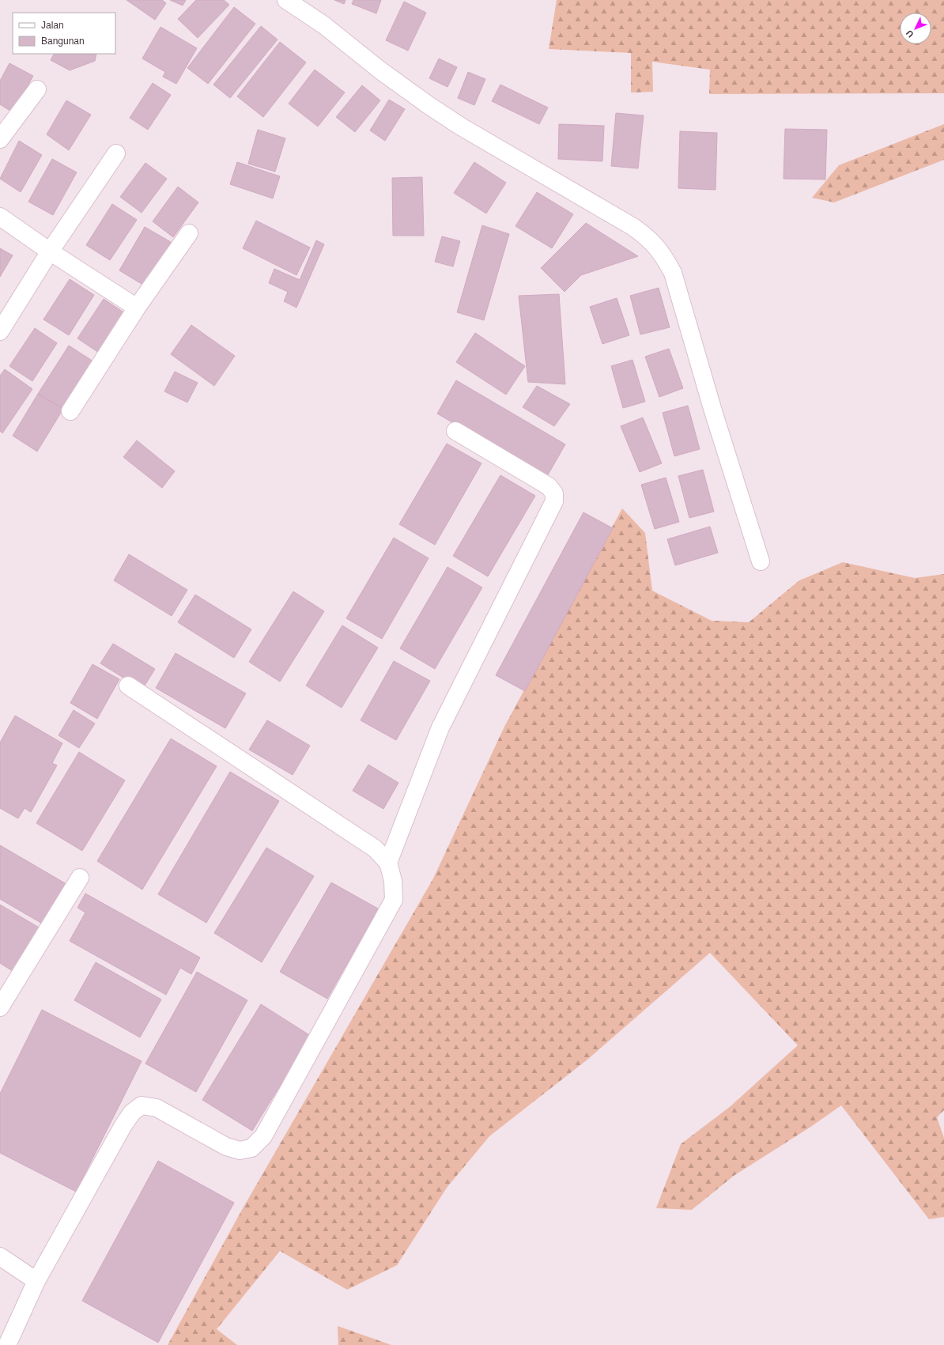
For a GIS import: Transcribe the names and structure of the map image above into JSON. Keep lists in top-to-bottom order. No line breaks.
{"legend":["Jalan","Bangunan"],"north":"bottom left"}
